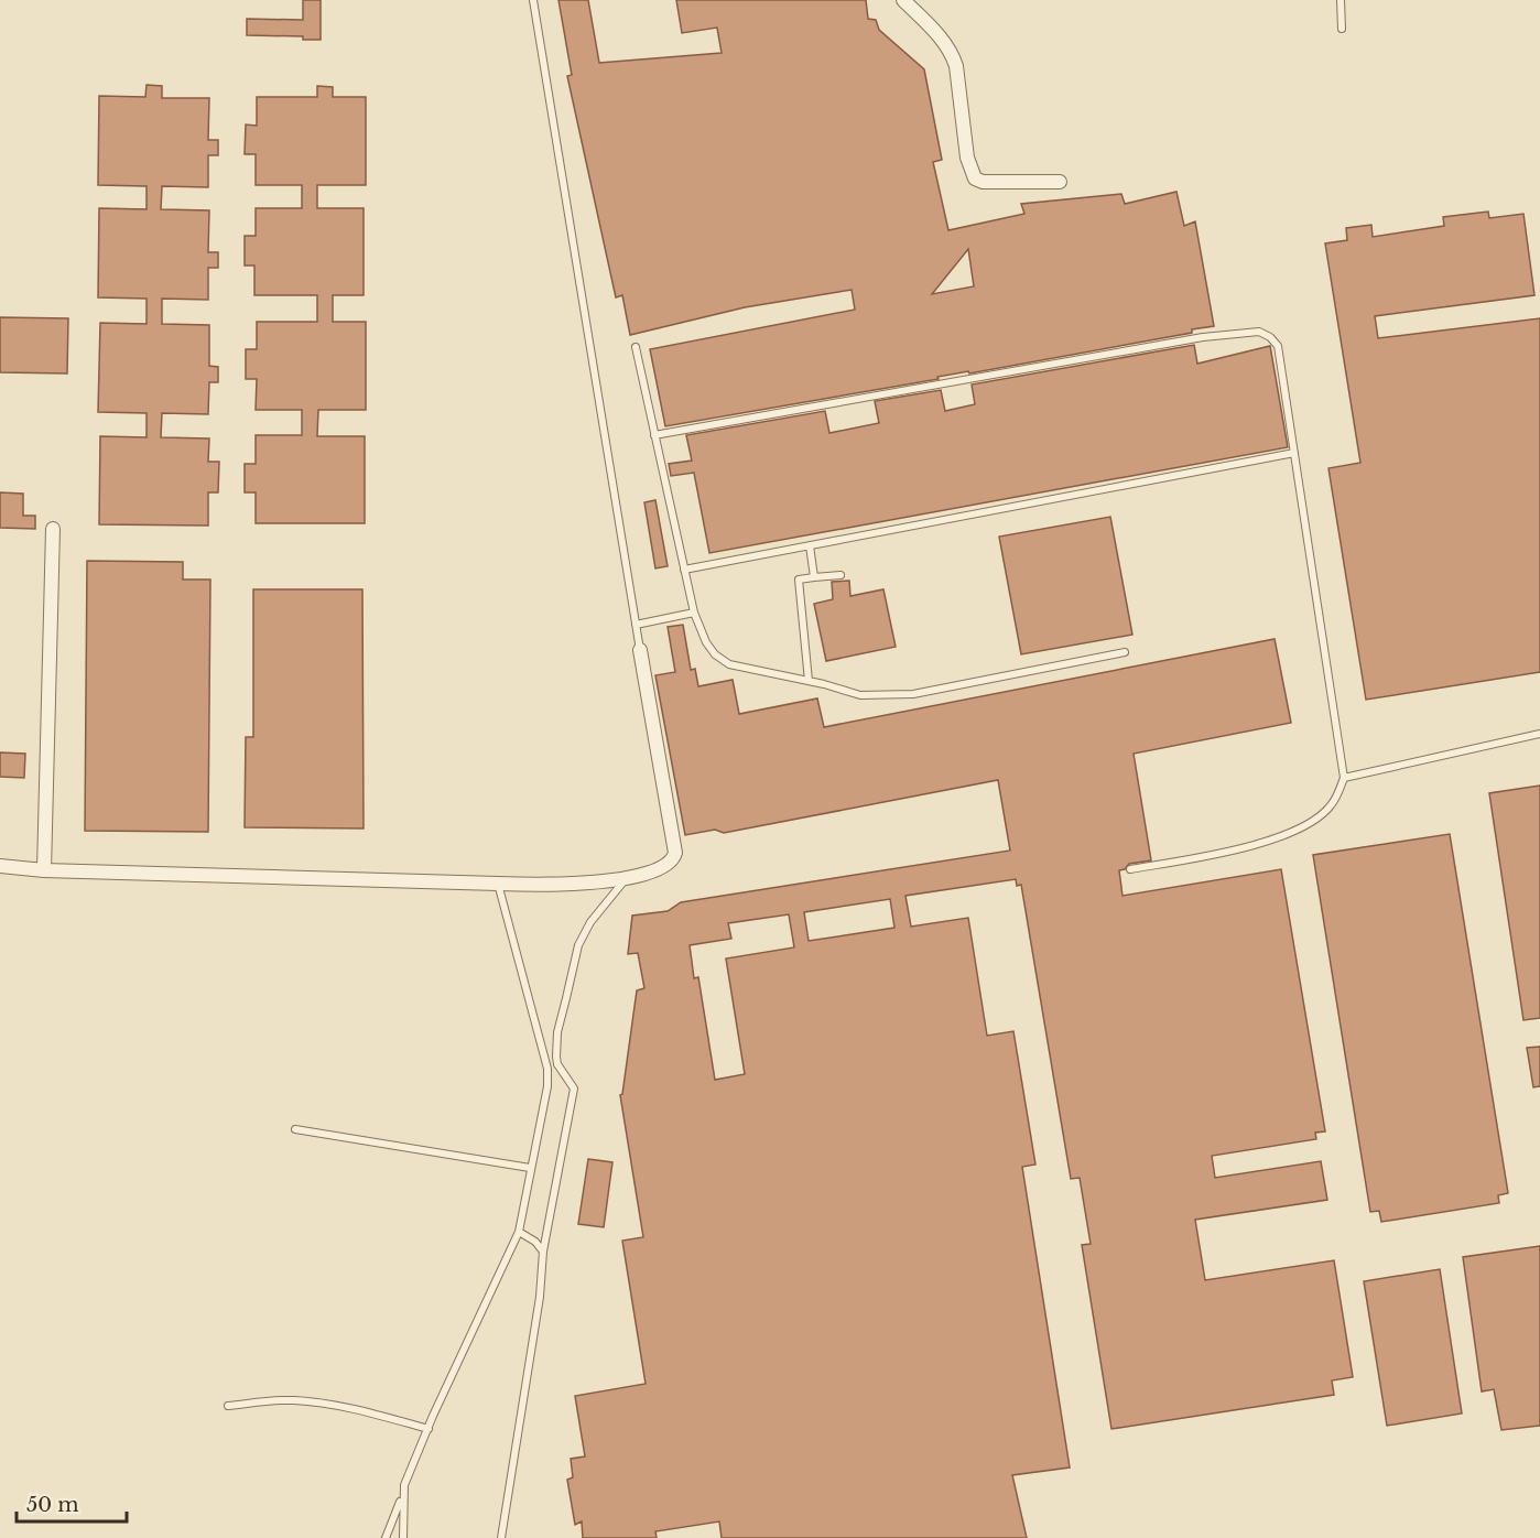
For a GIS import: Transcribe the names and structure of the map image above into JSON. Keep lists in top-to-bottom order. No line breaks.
{"scale_bar":"50 m"}
